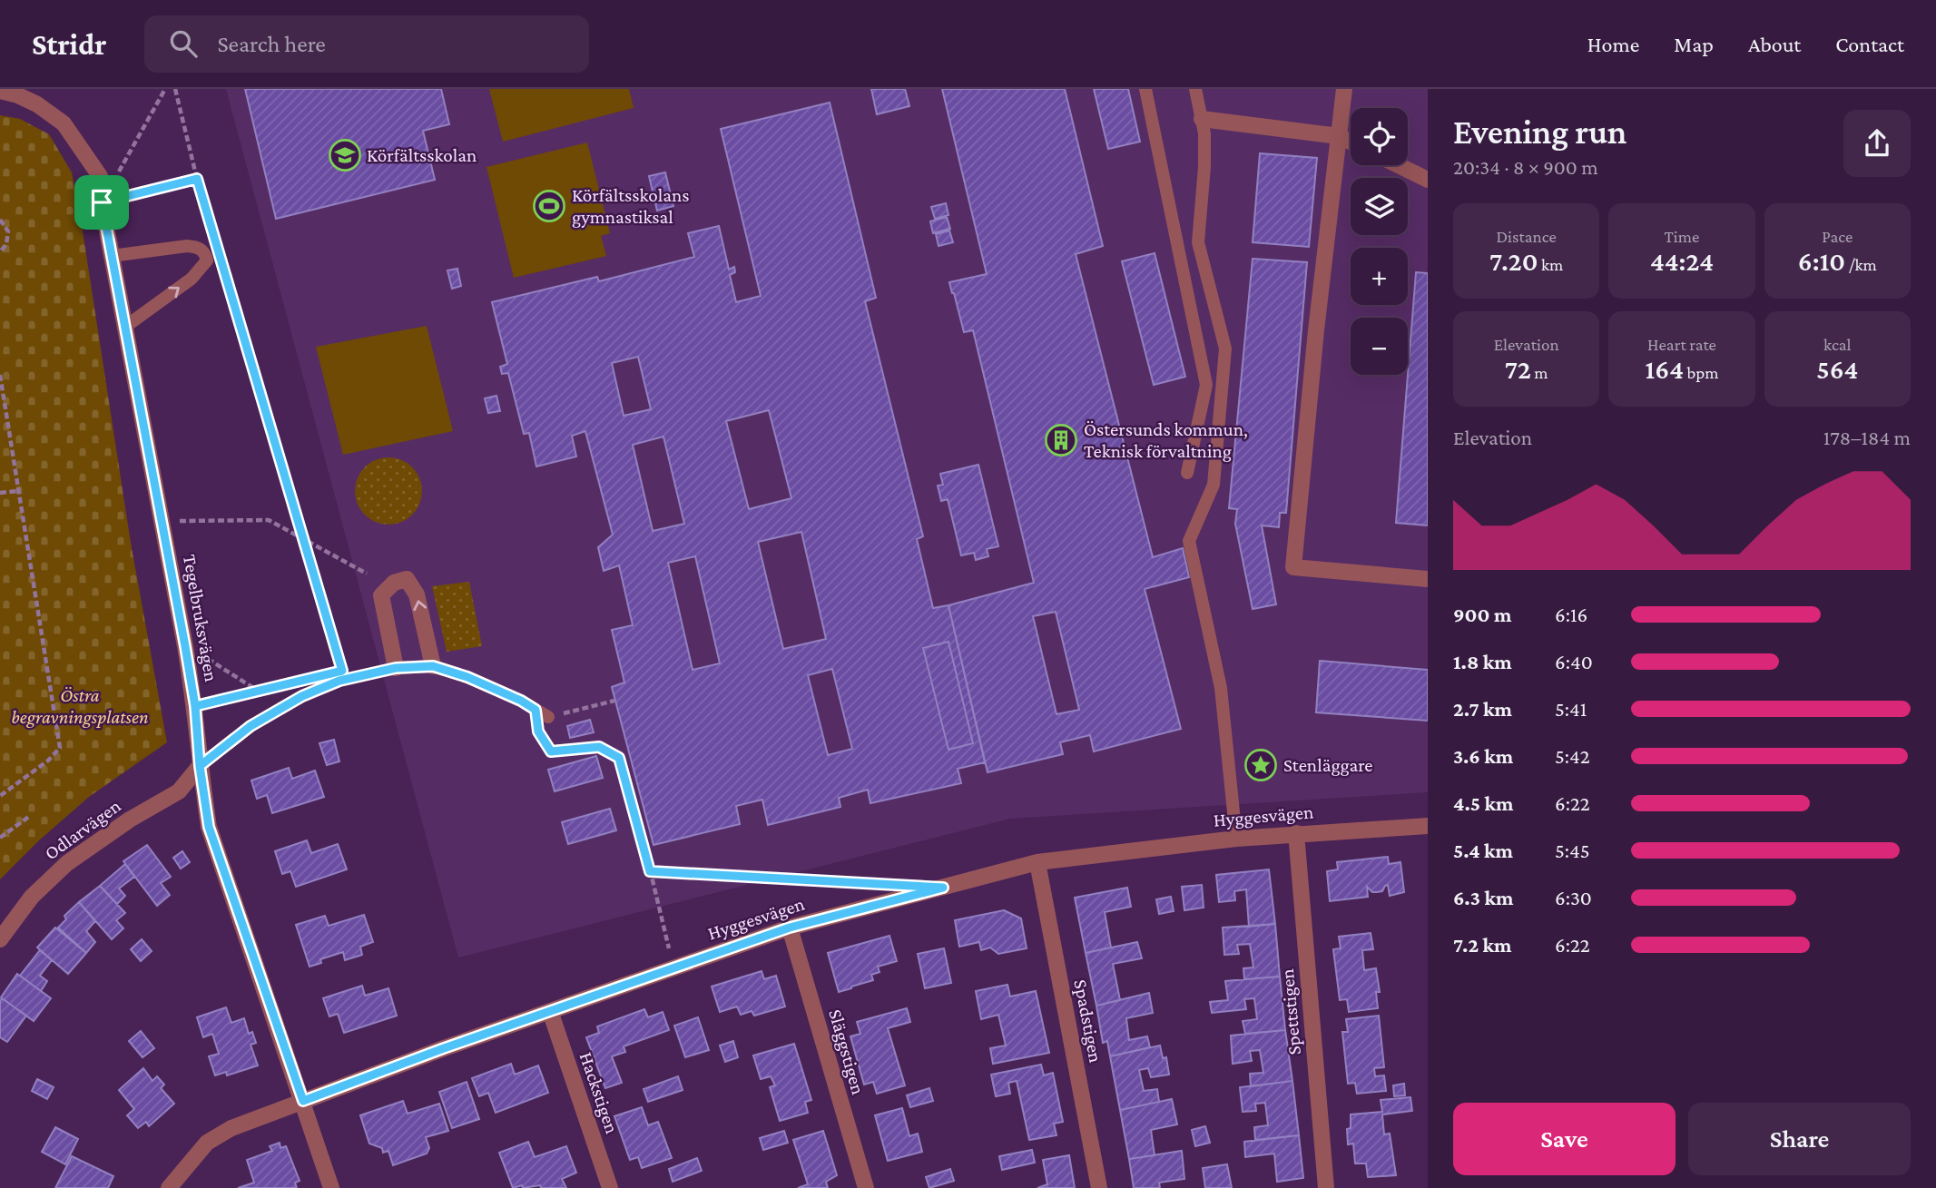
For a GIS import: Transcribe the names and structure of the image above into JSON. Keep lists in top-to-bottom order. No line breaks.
{"streets":{"street":["Tegelbruksvägen","Hyggesvägen","Odlarvägen","Spettstigen","Spadstigen","Släggstigen","Hackstigen"]},"crossings":[["Tegelbruksvägen","Hyggesvägen"],["Tegelbruksvägen","Odlarvägen"],["Hyggesvägen","Spettstigen"],["Hyggesvägen","Spadstigen"],["Hyggesvägen","Släggstigen"],["Hyggesvägen","Hackstigen"]],"parks":["Östra begravningsplatsen"],"places":{"school or university":["Körfältsskolan"],"sports":["Körfältsskolans gymnastiksal"],"building":["Östersunds kommun, Teknisk förvaltning"],"place":["Stenläggare"]},"page":{"header":"Stridr","search":"Search here","nav":["Home","Map","About","Contact"],"heading":["Evening run","20:34 · 8 × 900 m"],"map_buttons":["+","−"],"stats":[["Distance","7.20 km"],["Time","44:24"],["Pace","6:10 /km"],["Elevation","72 m"],["Heart rate","164 bpm"],["kcal","564"]],"chart":["Elevation","178–184 m"],"list":[{"name":"900 m","note":"6:16"},{"name":"1.8 km","note":"6:40"},{"name":"2.7 km","note":"5:41"},{"name":"3.6 km","note":"5:42"},{"name":"4.5 km","note":"6:22"},{"name":"5.4 km","note":"5:45"},{"name":"6.3 km","note":"6:30"},{"name":"7.2 km","note":"6:22"}],"buttons":["Save","Share"]}}
